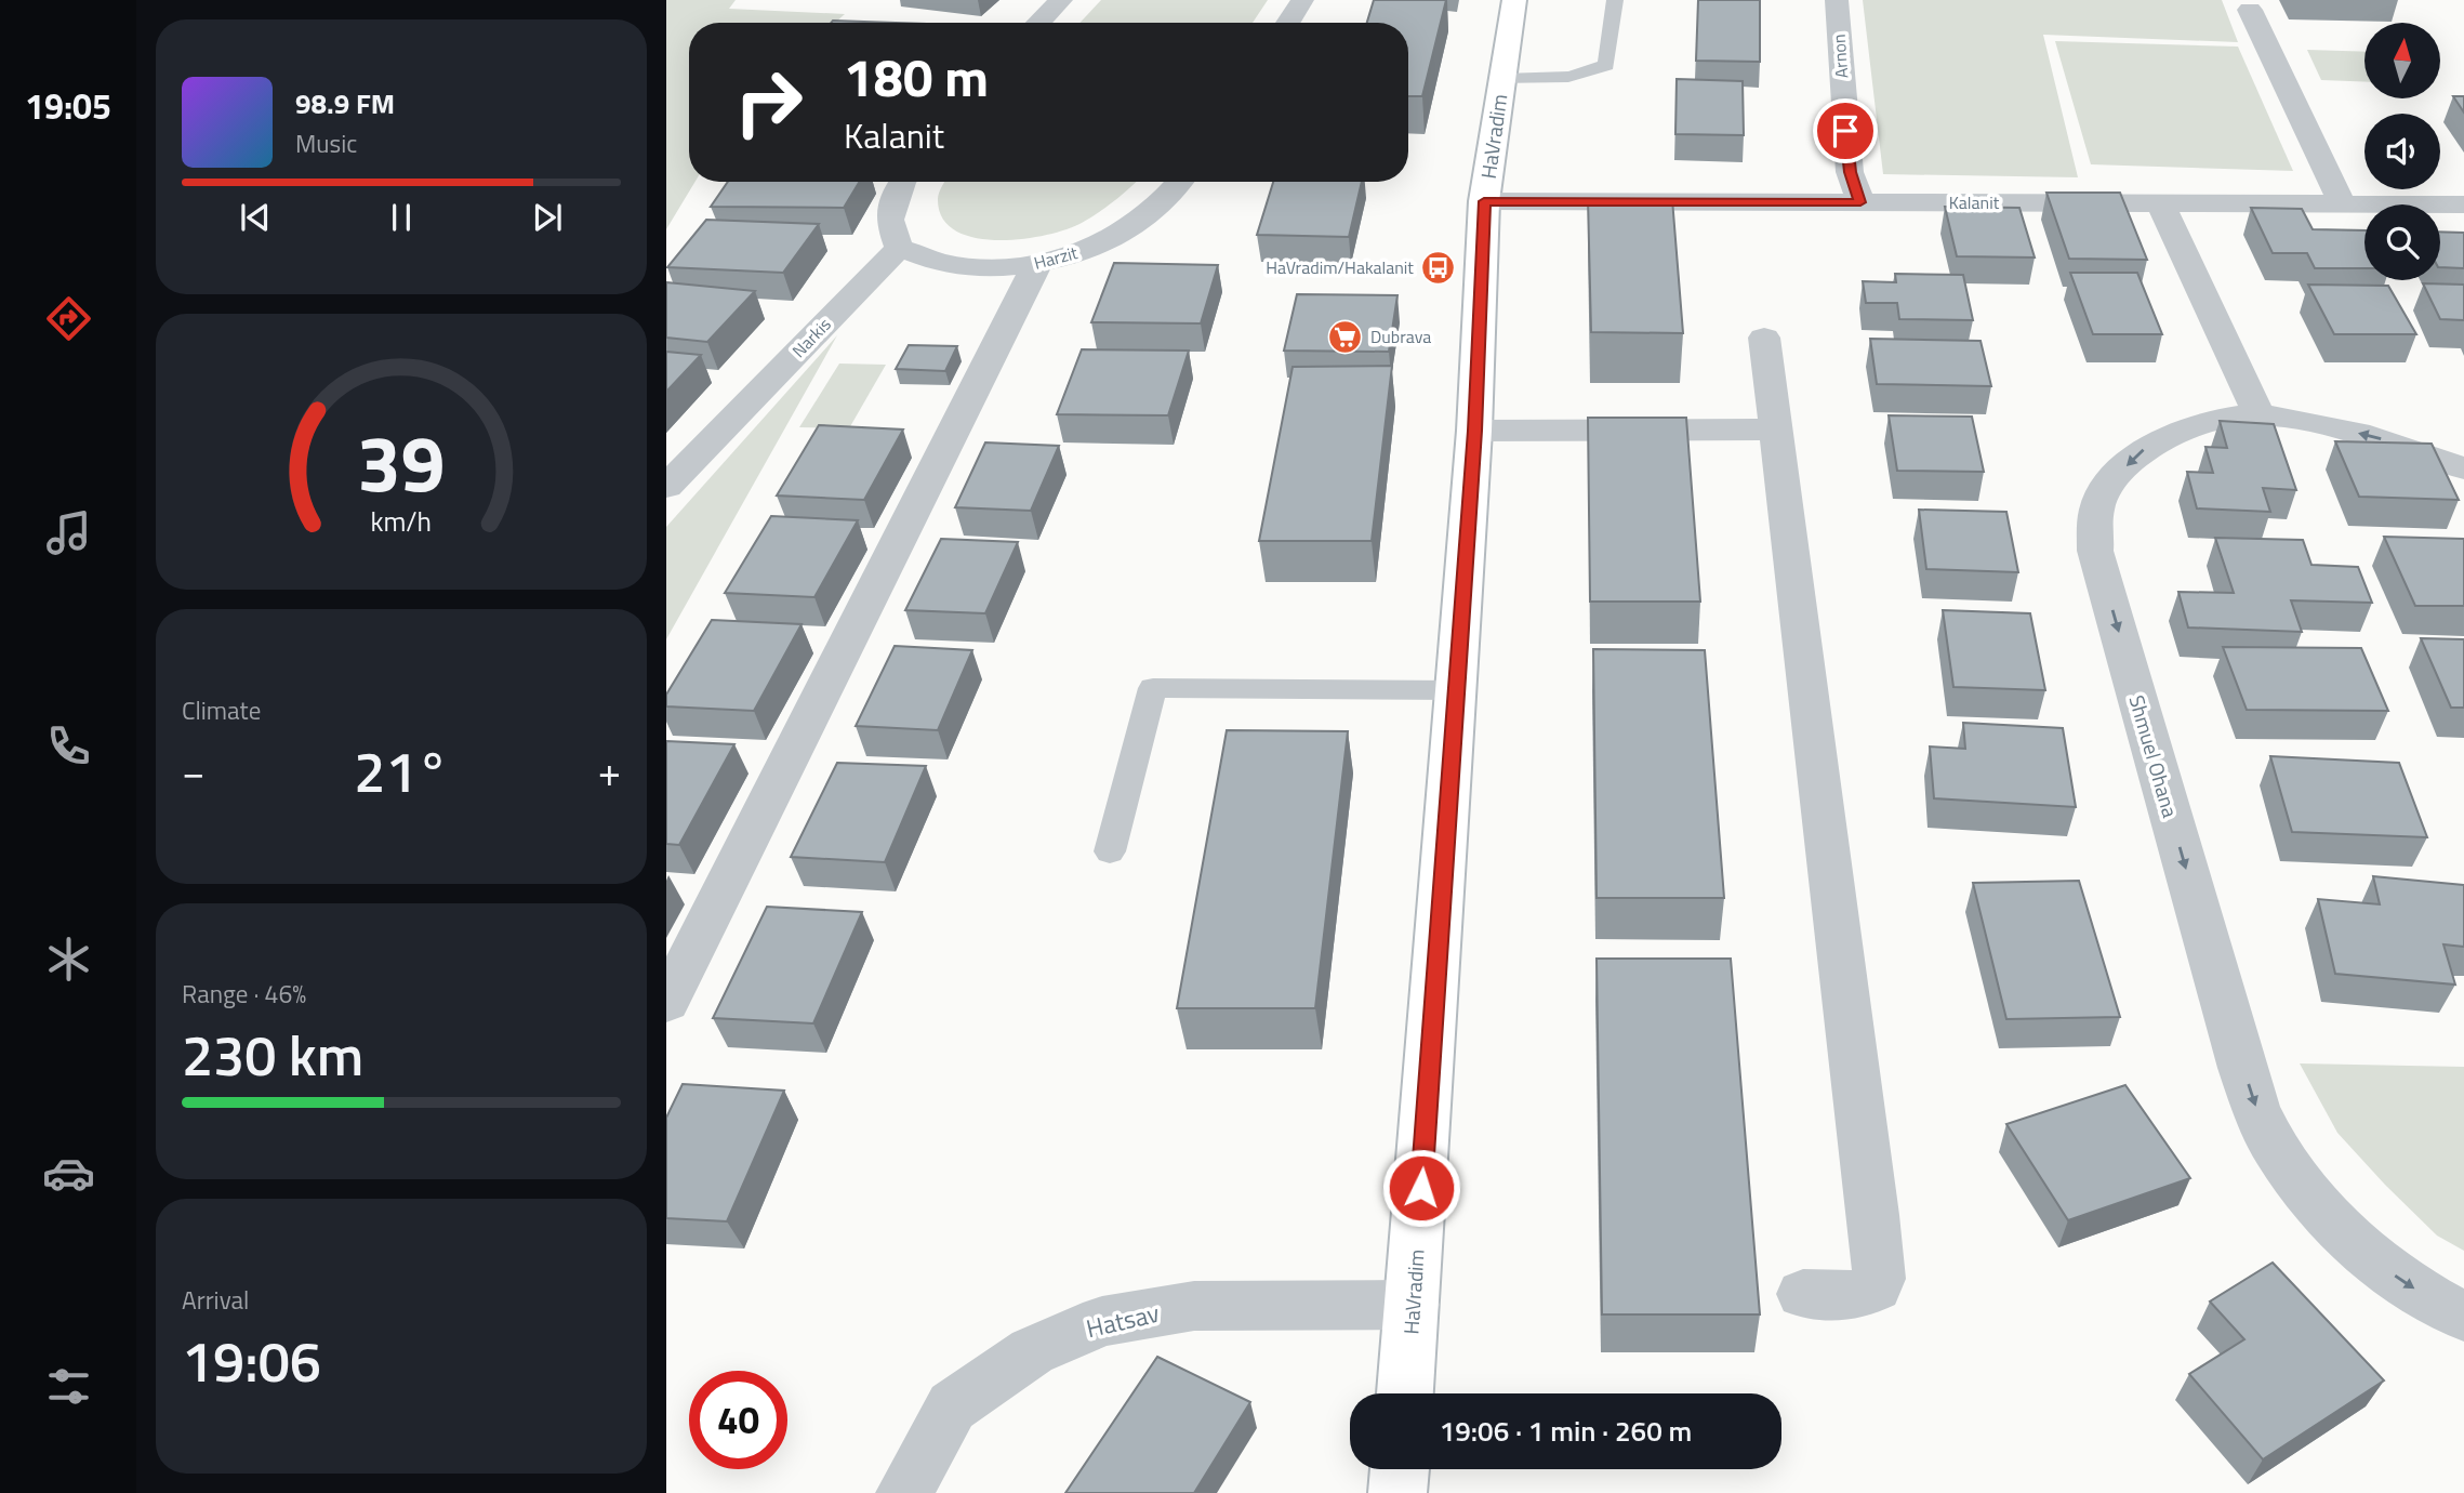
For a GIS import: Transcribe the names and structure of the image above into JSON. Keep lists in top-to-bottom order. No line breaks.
{"streets":{"street":["Arnon","HaVradim","Kalanit","Harzit","Narkis","Shmuel Ohana","Hatsav"]},"crossings":[["Arnon","Kalanit"],["HaVradim","Kalanit"],["HaVradim","Hatsav"],["Harzit","Narkis"]],"places":{"bus stop":["HaVradim/Hakalanit"],"supermarket":["Dubrava"]},"north":"top","page":{"tabs":"19:05","turn":["180 m","Kalanit"],"song":["98.9 FM","Music"],"tile":["Climate",["Range · 46%","230 km"],["Arrival","19:06"]],"heat":["−","21°","+"],"limit":"40","trip":"19:06 · 1 min · 260 m","gauge":["39","km/h"]}}
